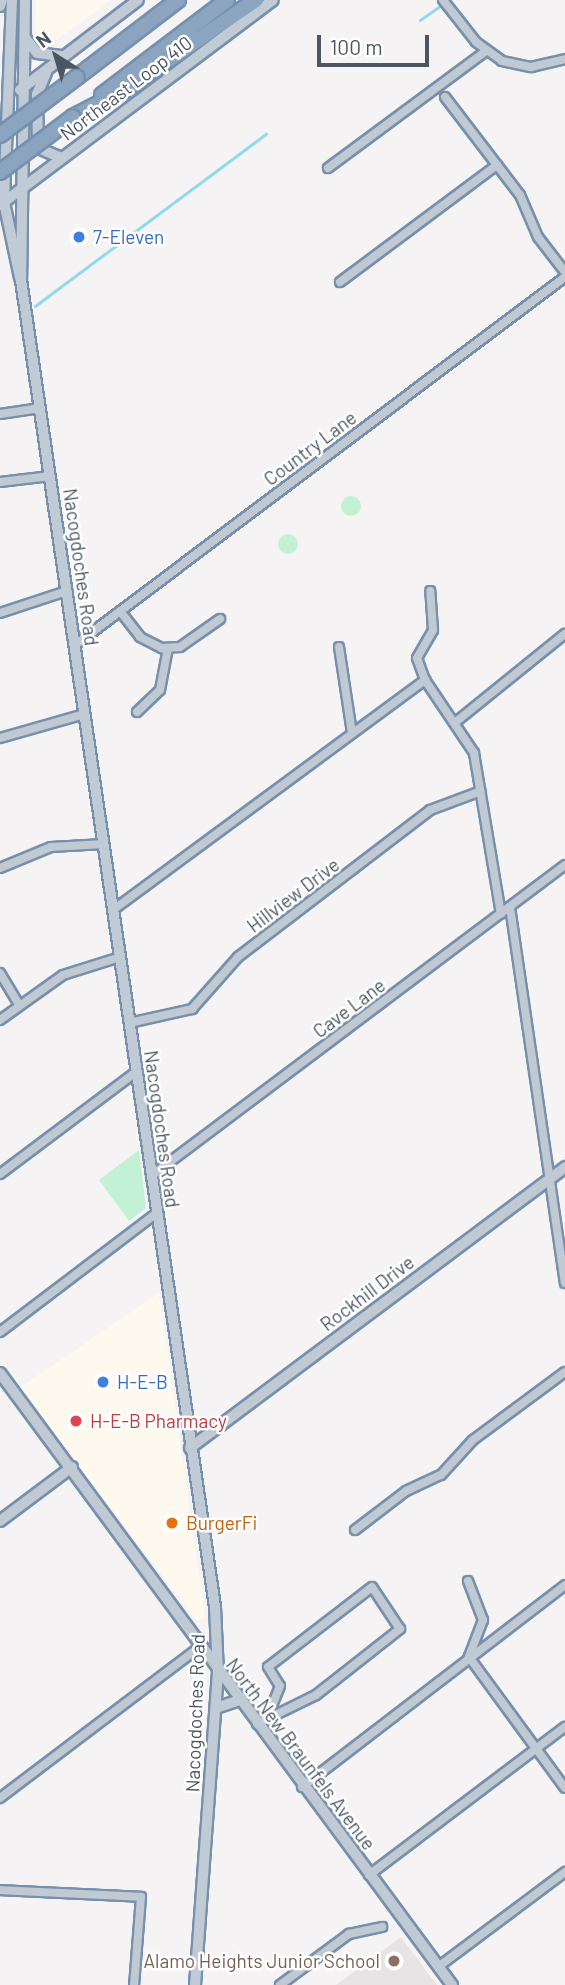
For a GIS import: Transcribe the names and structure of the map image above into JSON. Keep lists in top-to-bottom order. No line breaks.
{"streets":{"main road":["Northeast Loop 410","Nacogdoches Road"],"street":["Country Lane","Hillview Drive","Cave Lane","Rockhill Drive","North New Braunfels Avenue"]},"crossings":[["Northeast Loop 410","Nacogdoches Road"],["Country Lane","Nacogdoches Road"],["Nacogdoches Road","Hillview Drive"],["Nacogdoches Road","Cave Lane"],["Nacogdoches Road","Rockhill Drive"],["Nacogdoches Road","North New Braunfels Avenue"]],"places":["7-Eleven","H-E-B","H-E-B Pharmacy","BurgerFi","Alamo Heights Junior School"],"scale_bar":"100 m","north":"top left"}
